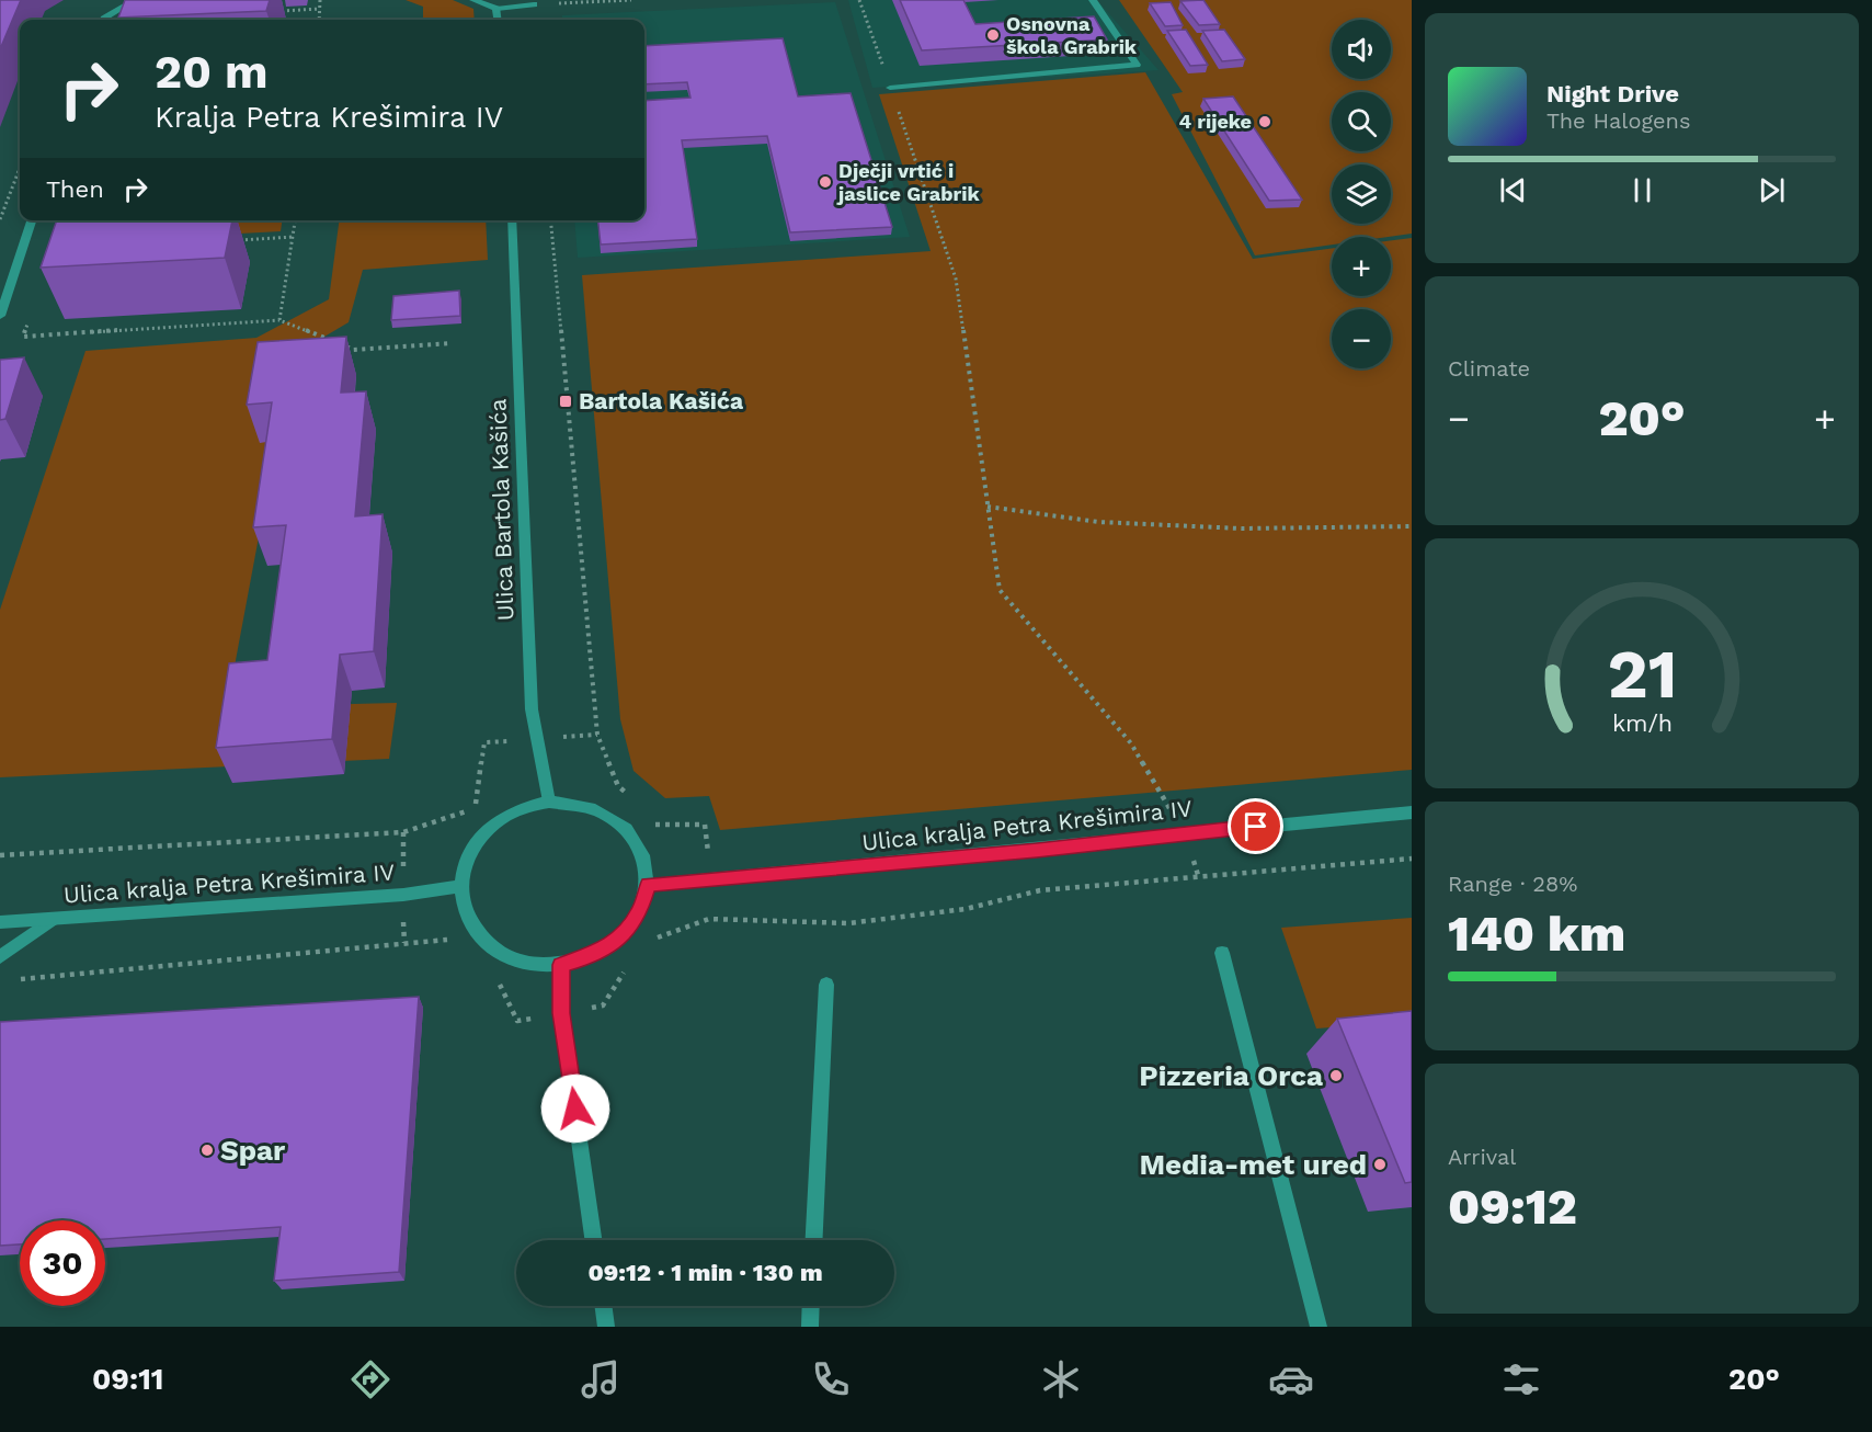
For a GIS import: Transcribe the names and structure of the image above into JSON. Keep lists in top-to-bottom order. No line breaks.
{"streets":{"street":["Ulica Bartola Kašića","Ulica kralja Petra Krešimira IV"]},"crossings":[["Ulica Bartola Kašića","Ulica kralja Petra Krešimira IV"]],"places":{"other":["Osnovna škola Grabrik","4 rijeke","Dječji vrtić i jaslice Grabrik","Pizzeria Orca","Spar","Media-met ured"],"transit":["Bartola Kašića"]},"page":{"map_buttons":["+","−"],"turn":["20 m","Kralja Petra Krešimira IV"],"song":["Night Drive","The Halogens"],"then":"Then","tile":["Climate",["Range · 28%","140 km"],["Arrival","09:12"]],"heat":["−","20°","+"],"limit":"30","trip":"09:12 · 1 min · 130 m","tabs":["09:11","20°"],"gauge":["21","km/h"]}}
